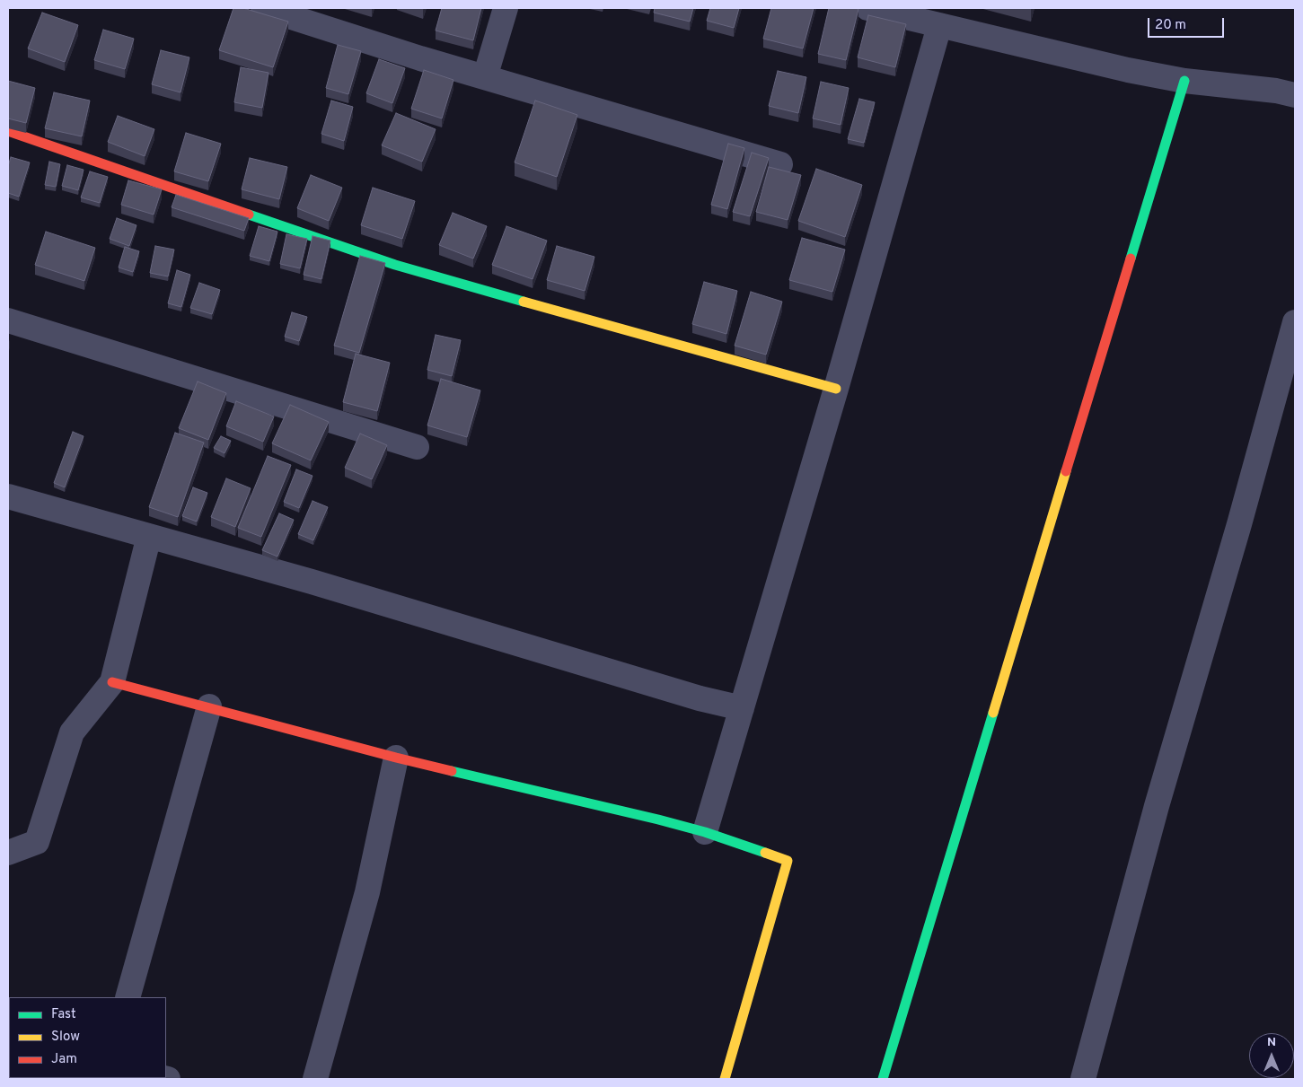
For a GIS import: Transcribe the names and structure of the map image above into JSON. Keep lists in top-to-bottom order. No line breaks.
{"legend":["Fast","Slow","Jam"],"scale_bar":"20 m","north":"top"}
